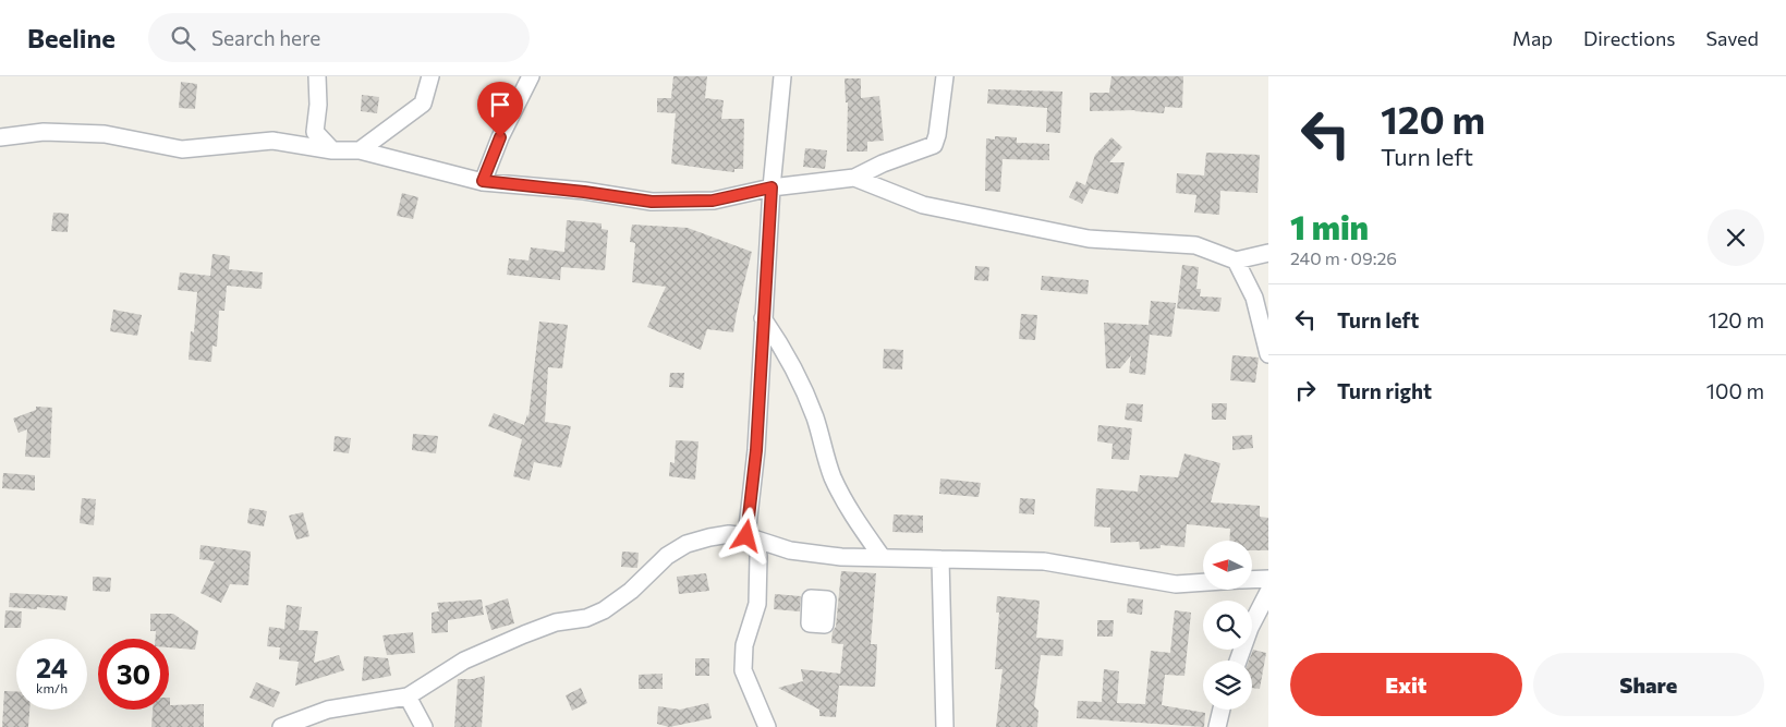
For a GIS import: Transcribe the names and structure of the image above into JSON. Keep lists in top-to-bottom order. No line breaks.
{"north":"left","page":{"header":"Beeline","search":"Search here","nav":["Map","Directions","Saved"],"turn":["120 m","Turn left"],"heading":["1 min","240 m · 09:26"],"list":[{"name":"Turn left","value":"120 m"},{"name":"Turn right","value":"100 m"}],"speed":"24 km/h","limit":"30","buttons":["Exit","Share"]}}
